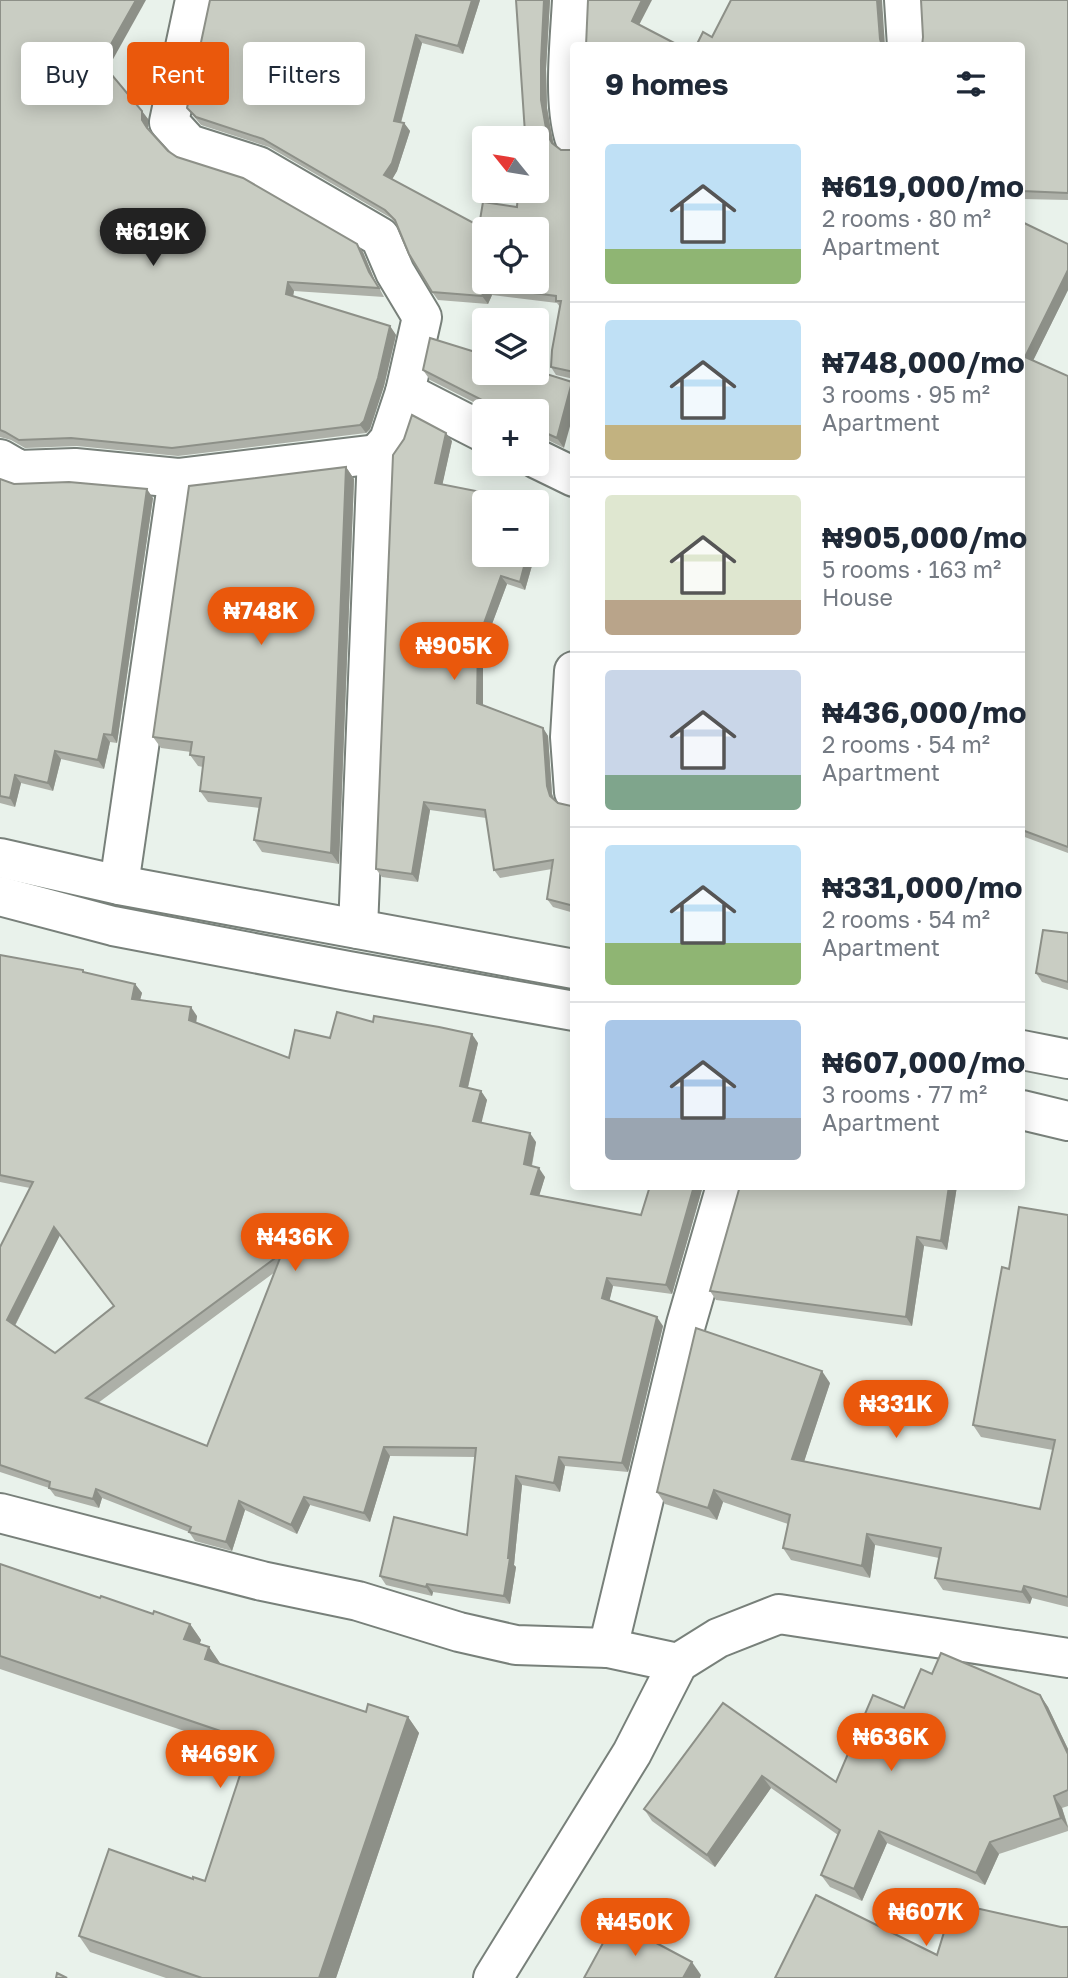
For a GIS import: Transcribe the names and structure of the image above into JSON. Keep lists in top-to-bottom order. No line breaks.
{"north":"top left","page":{"chip":["Buy","Rent","Filters"],"heading":"9 homes","map_buttons":["+","−"],"list":[{"name":"₦619,000/mo","note":"2 rooms · 80 m² · Apartment"},{"name":"₦748,000/mo","note":"3 rooms · 95 m² · Apartment"},{"name":"₦905,000/mo","note":"5 rooms · 163 m² · House"},{"name":"₦436,000/mo","note":"2 rooms · 54 m² · Apartment"},{"name":"₦331,000/mo","note":"2 rooms · 54 m² · Apartment"},{"name":"₦607,000/mo","note":"3 rooms · 77 m² · Apartment"}],"price":["₦619K","₦748K","₦905K","₦436K","₦331K","₦636K","₦469K","₦607K","₦450K"]}}
